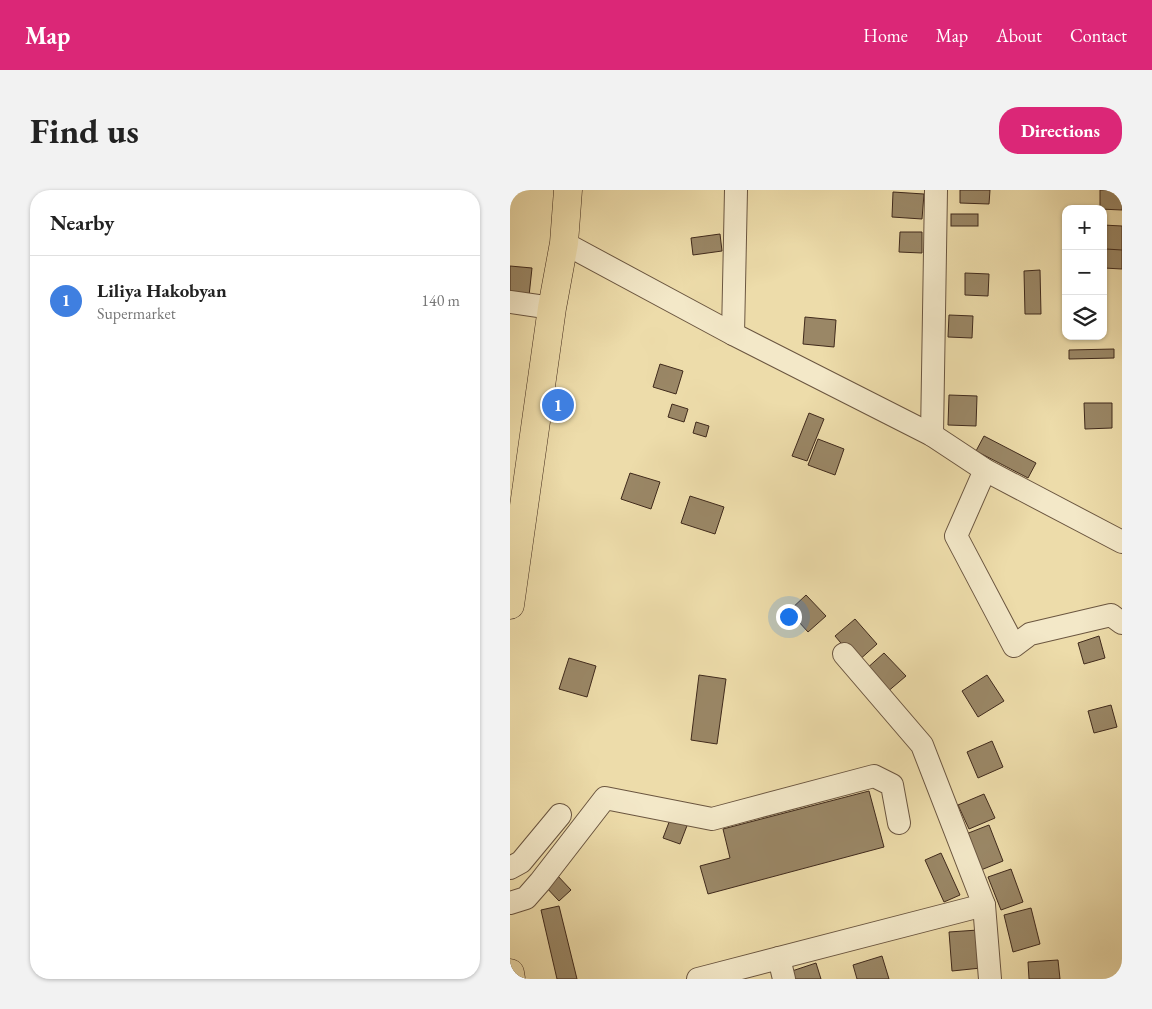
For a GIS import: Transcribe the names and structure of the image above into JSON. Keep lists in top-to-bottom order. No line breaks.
{"page":{"header":"Map","nav":["Home","Map","About","Contact"],"buttons":"Directions","title":"Find us","heading":"Nearby","map_buttons":["+","−"],"list":[{"mark":"1","name":"Liliya Hakobyan","note":"Supermarket","value":"140 m"}],"pins":"1"}}
